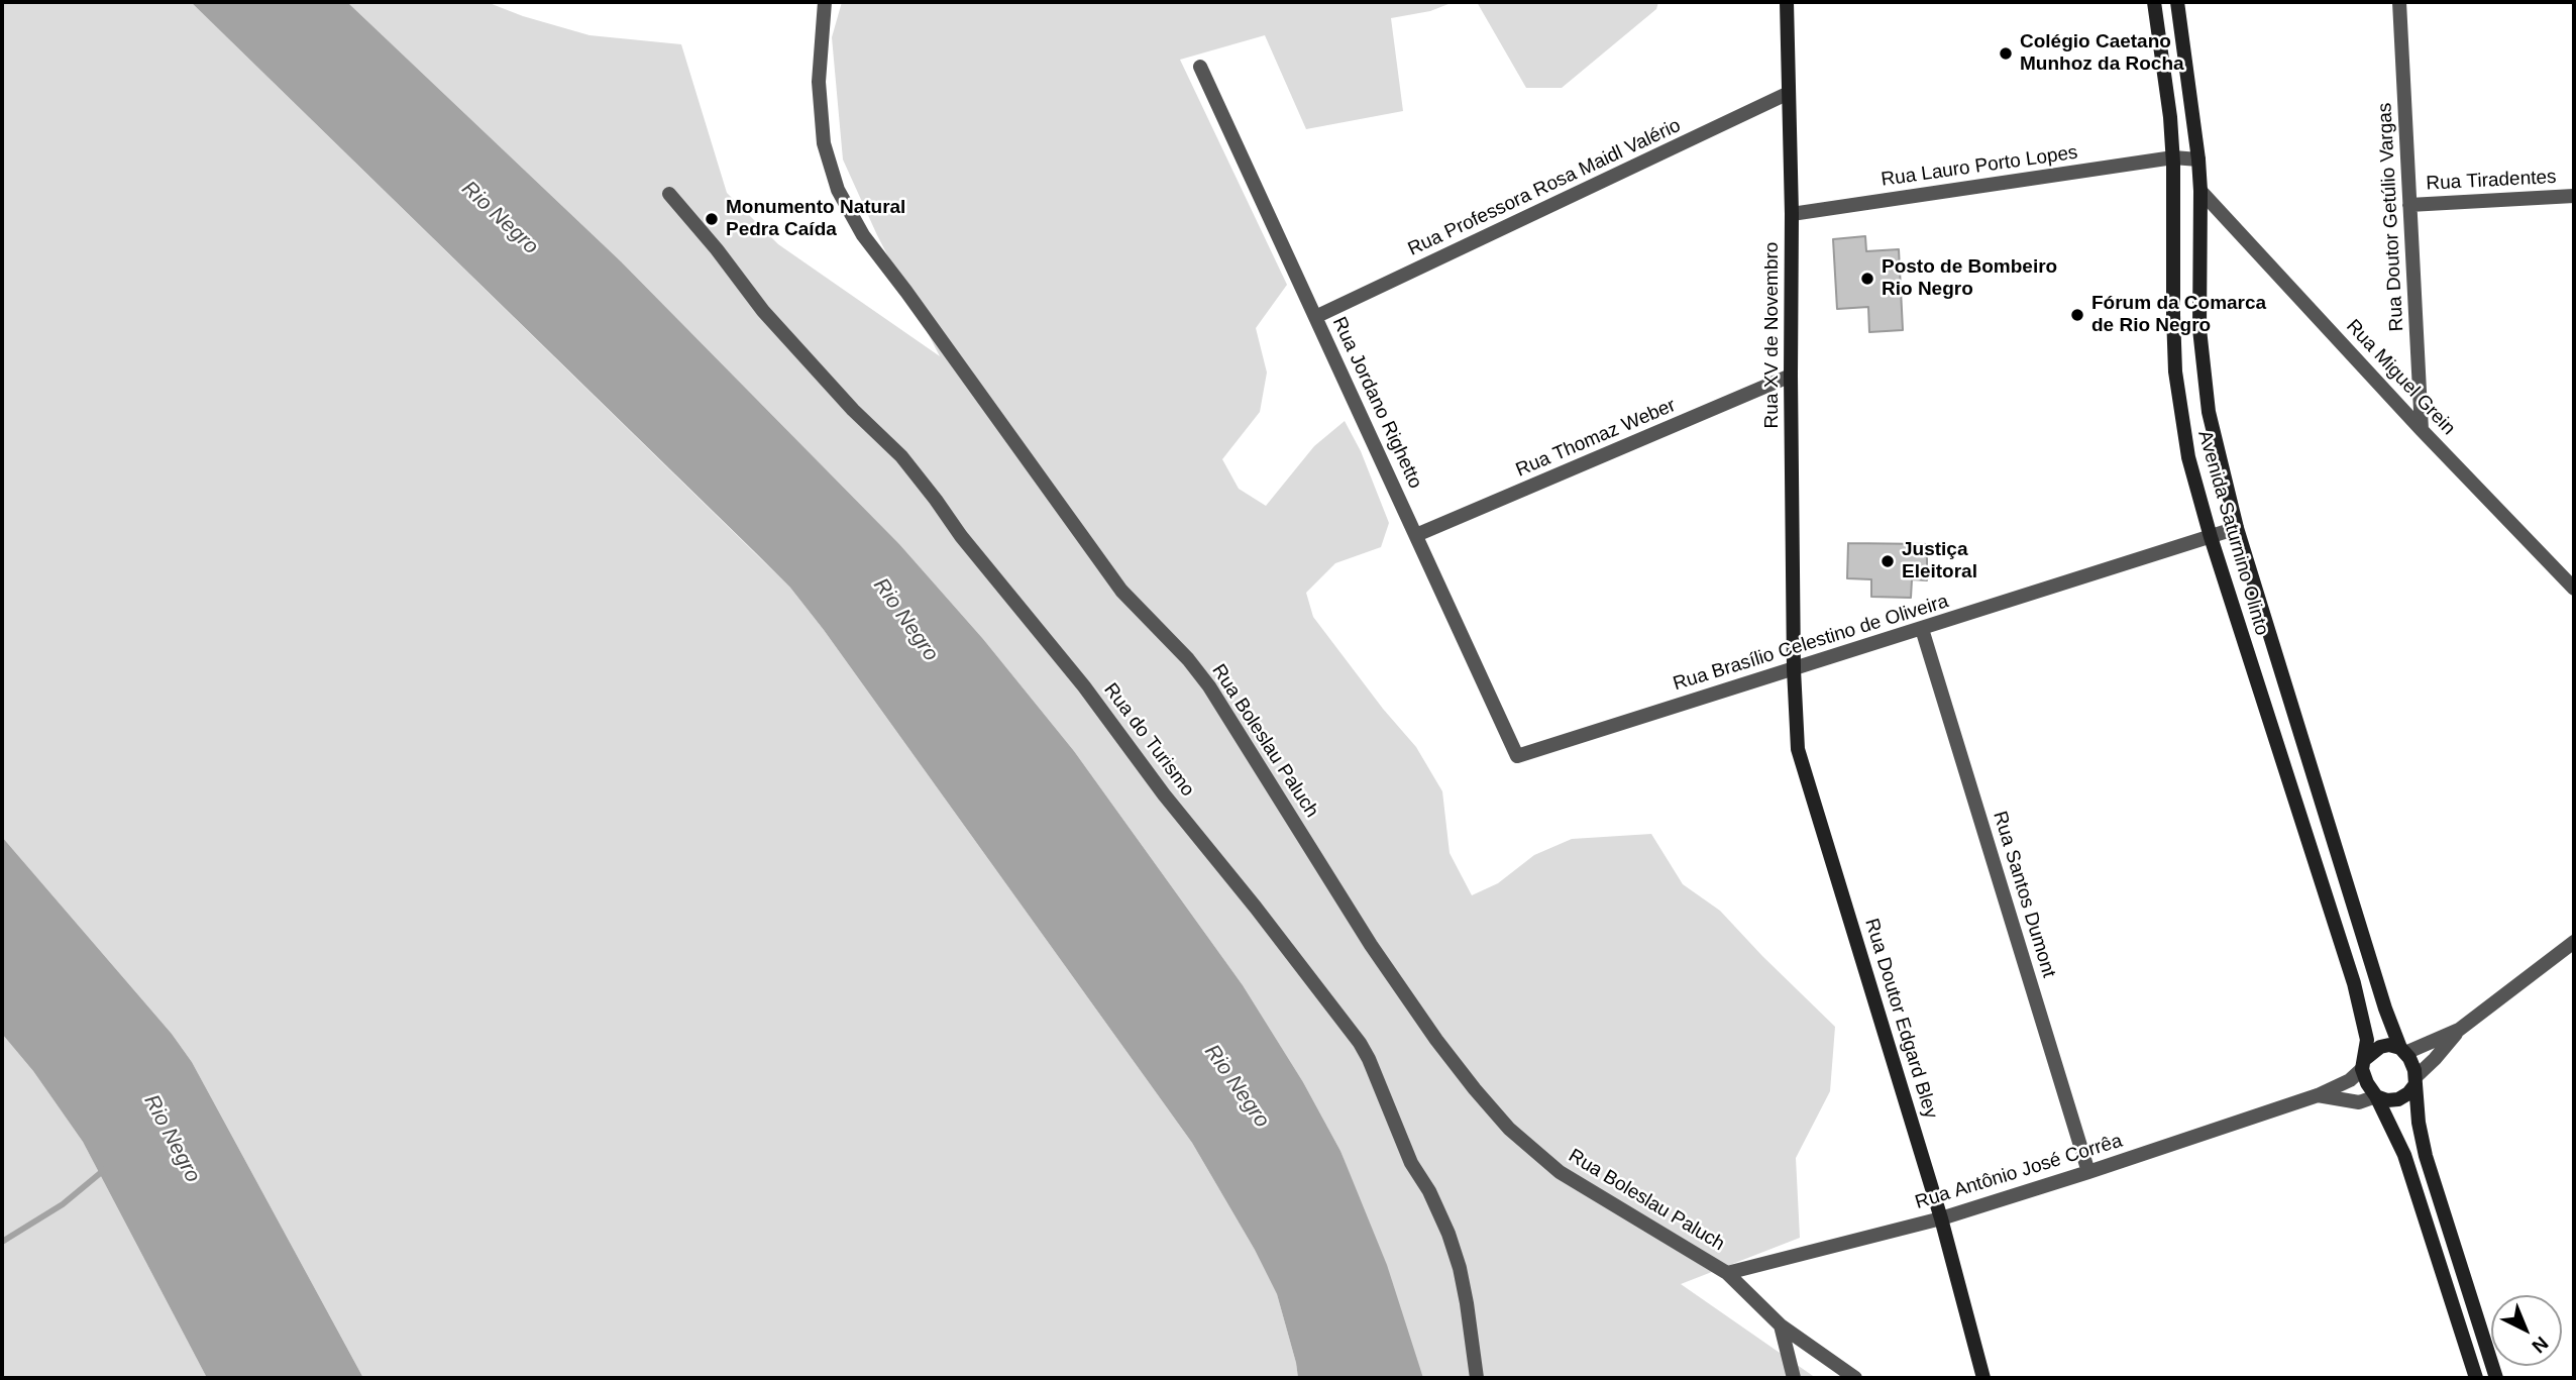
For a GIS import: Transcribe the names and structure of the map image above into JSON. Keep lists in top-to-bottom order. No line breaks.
{"streets":{"main road":["Rua XV de Novembro","Avenida Saturnino Olinto","Rua Doutor Edgard Bley"],"street":["Rua Lauro Porto Lopes","Rua Tiradentes","Rua Professora Rosa Maidl Valério","Rua Doutor Getúlio Vargas","Rua Miguel Grein","Rua Jordano Righetto","Rua Thomaz Weber","Rua Brasílio Celestino de Oliveira","Rua do Turismo","Rua Boleslau Paluch","Rua Santos Dumont","Rua Antônio José Corrêa"]},"crossings":[["Rua Lauro Porto Lopes","Rua XV de Novembro"],["Rua Lauro Porto Lopes","Avenida Saturnino Olinto"],["Rua Tiradentes","Rua Doutor Getúlio Vargas"],["Rua Professora Rosa Maidl Valério","Rua XV de Novembro"],["Rua Professora Rosa Maidl Valério","Rua Jordano Righetto"],["Rua Doutor Getúlio Vargas","Rua Miguel Grein"],["Rua XV de Novembro","Rua Thomaz Weber"],["Rua XV de Novembro","Rua Brasílio Celestino de Oliveira"],["Rua XV de Novembro","Rua Doutor Edgard Bley"],["Rua Miguel Grein","Avenida Saturnino Olinto"],["Rua Jordano Righetto","Rua Thomaz Weber"],["Rua Jordano Righetto","Rua Brasílio Celestino de Oliveira"],["Avenida Saturnino Olinto","Rua Brasílio Celestino de Oliveira"],["Avenida Saturnino Olinto","Rua Antônio José Corrêa"],["Rua Brasílio Celestino de Oliveira","Rua Santos Dumont"],["Rua Brasílio Celestino de Oliveira","Rua Doutor Edgard Bley"],["Rua Boleslau Paluch","Rua Antônio José Corrêa"],["Rua Santos Dumont","Rua Antônio José Corrêa"],["Rua Doutor Edgard Bley","Rua Antônio José Corrêa"]],"water":["Rio Negro"],"places":["Colégio Caetano Munhoz da Rocha","Monumento Natural Pedra Caída","Posto de Bombeiro Rio Negro","Fórum da Comarca de Rio Negro","Justiça Eleitoral"],"north":"bottom right"}
